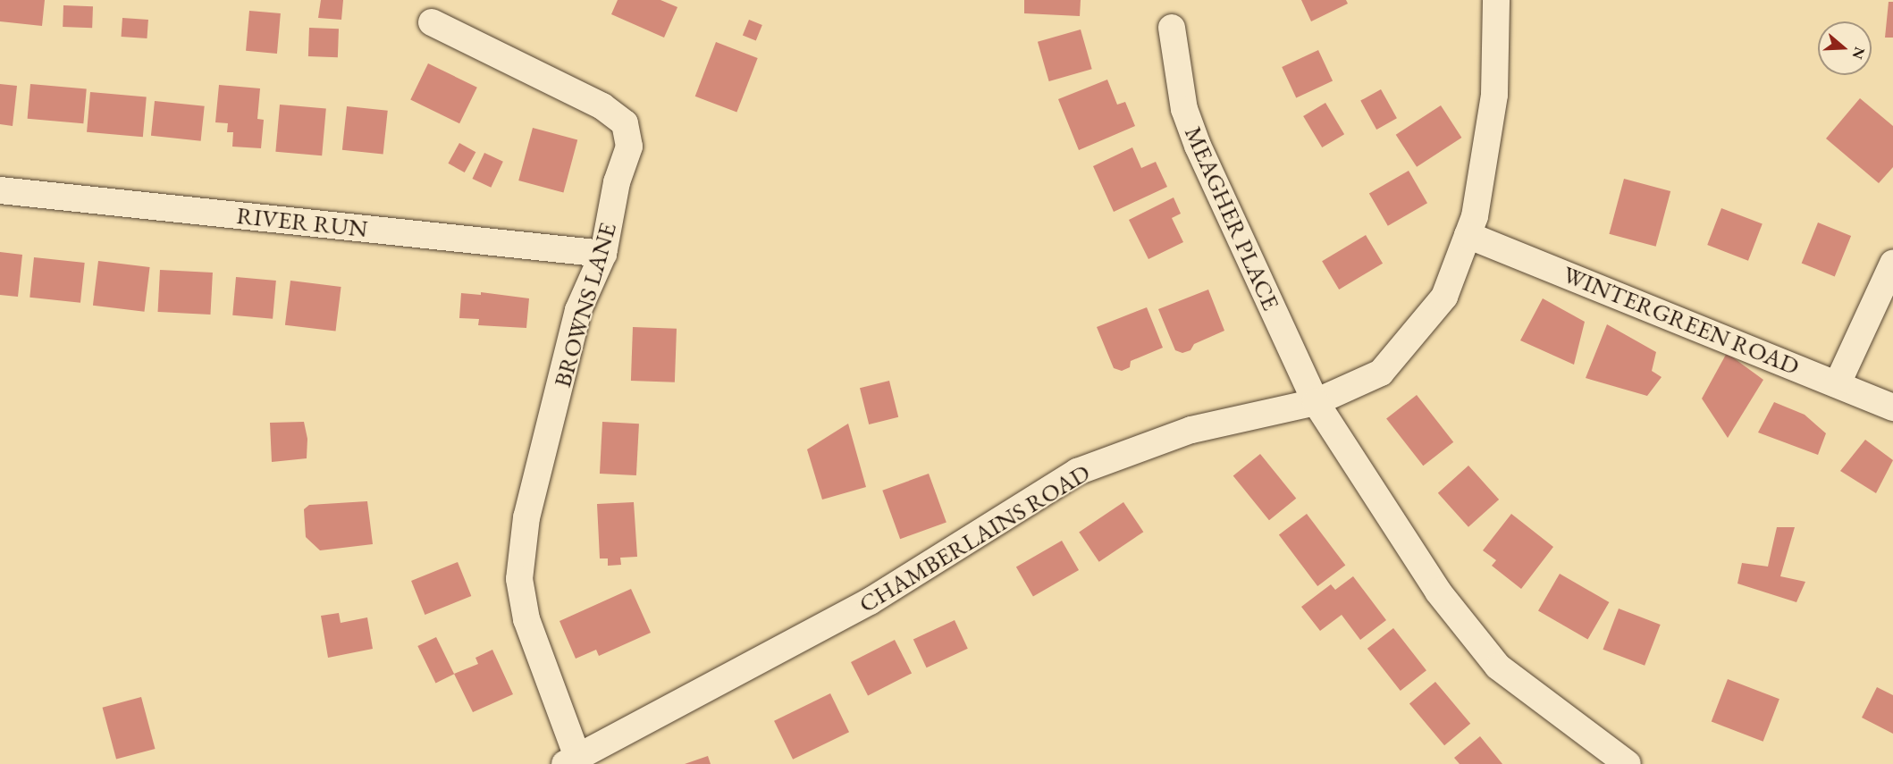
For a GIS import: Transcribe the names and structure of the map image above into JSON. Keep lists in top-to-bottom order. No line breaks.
{"streets":{"street":["MEAGHER PLACE","RIVER RUN","BROWNS LANE","WINTERGREEN ROAD","CHAMBERLAINS ROAD"]},"crossings":[["MEAGHER PLACE","CHAMBERLAINS ROAD"],["RIVER RUN","BROWNS LANE"],["BROWNS LANE","CHAMBERLAINS ROAD"],["WINTERGREEN ROAD","CHAMBERLAINS ROAD"]],"north":"right"}
